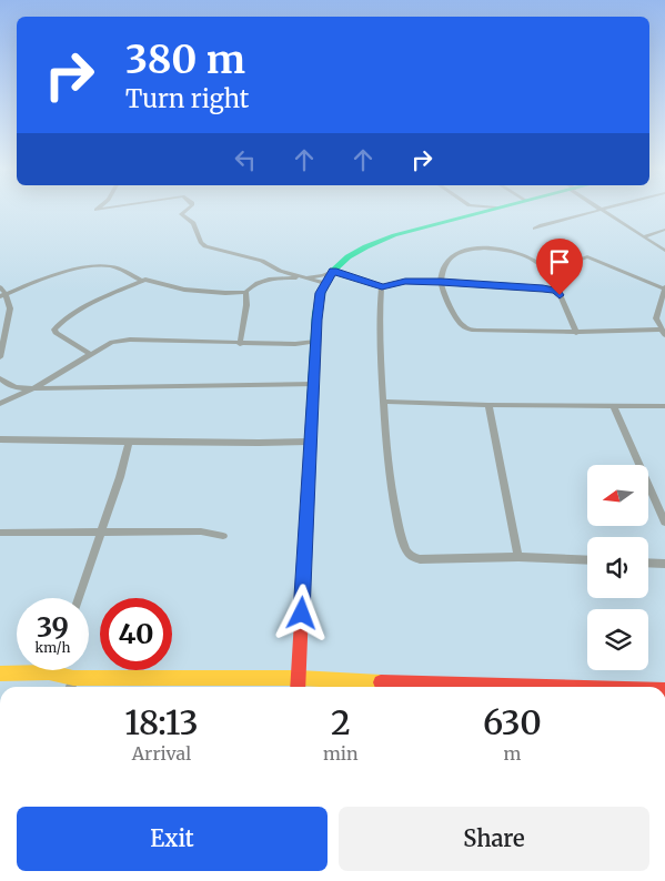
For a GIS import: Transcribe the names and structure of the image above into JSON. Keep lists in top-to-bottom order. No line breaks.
{"north":"left","page":{"turn":["380 m","Turn right"],"speed":"39 km/h","limit":"40","eta":["18:13","Arrival","2","min","630","m"],"buttons":["Exit","Share"]}}
